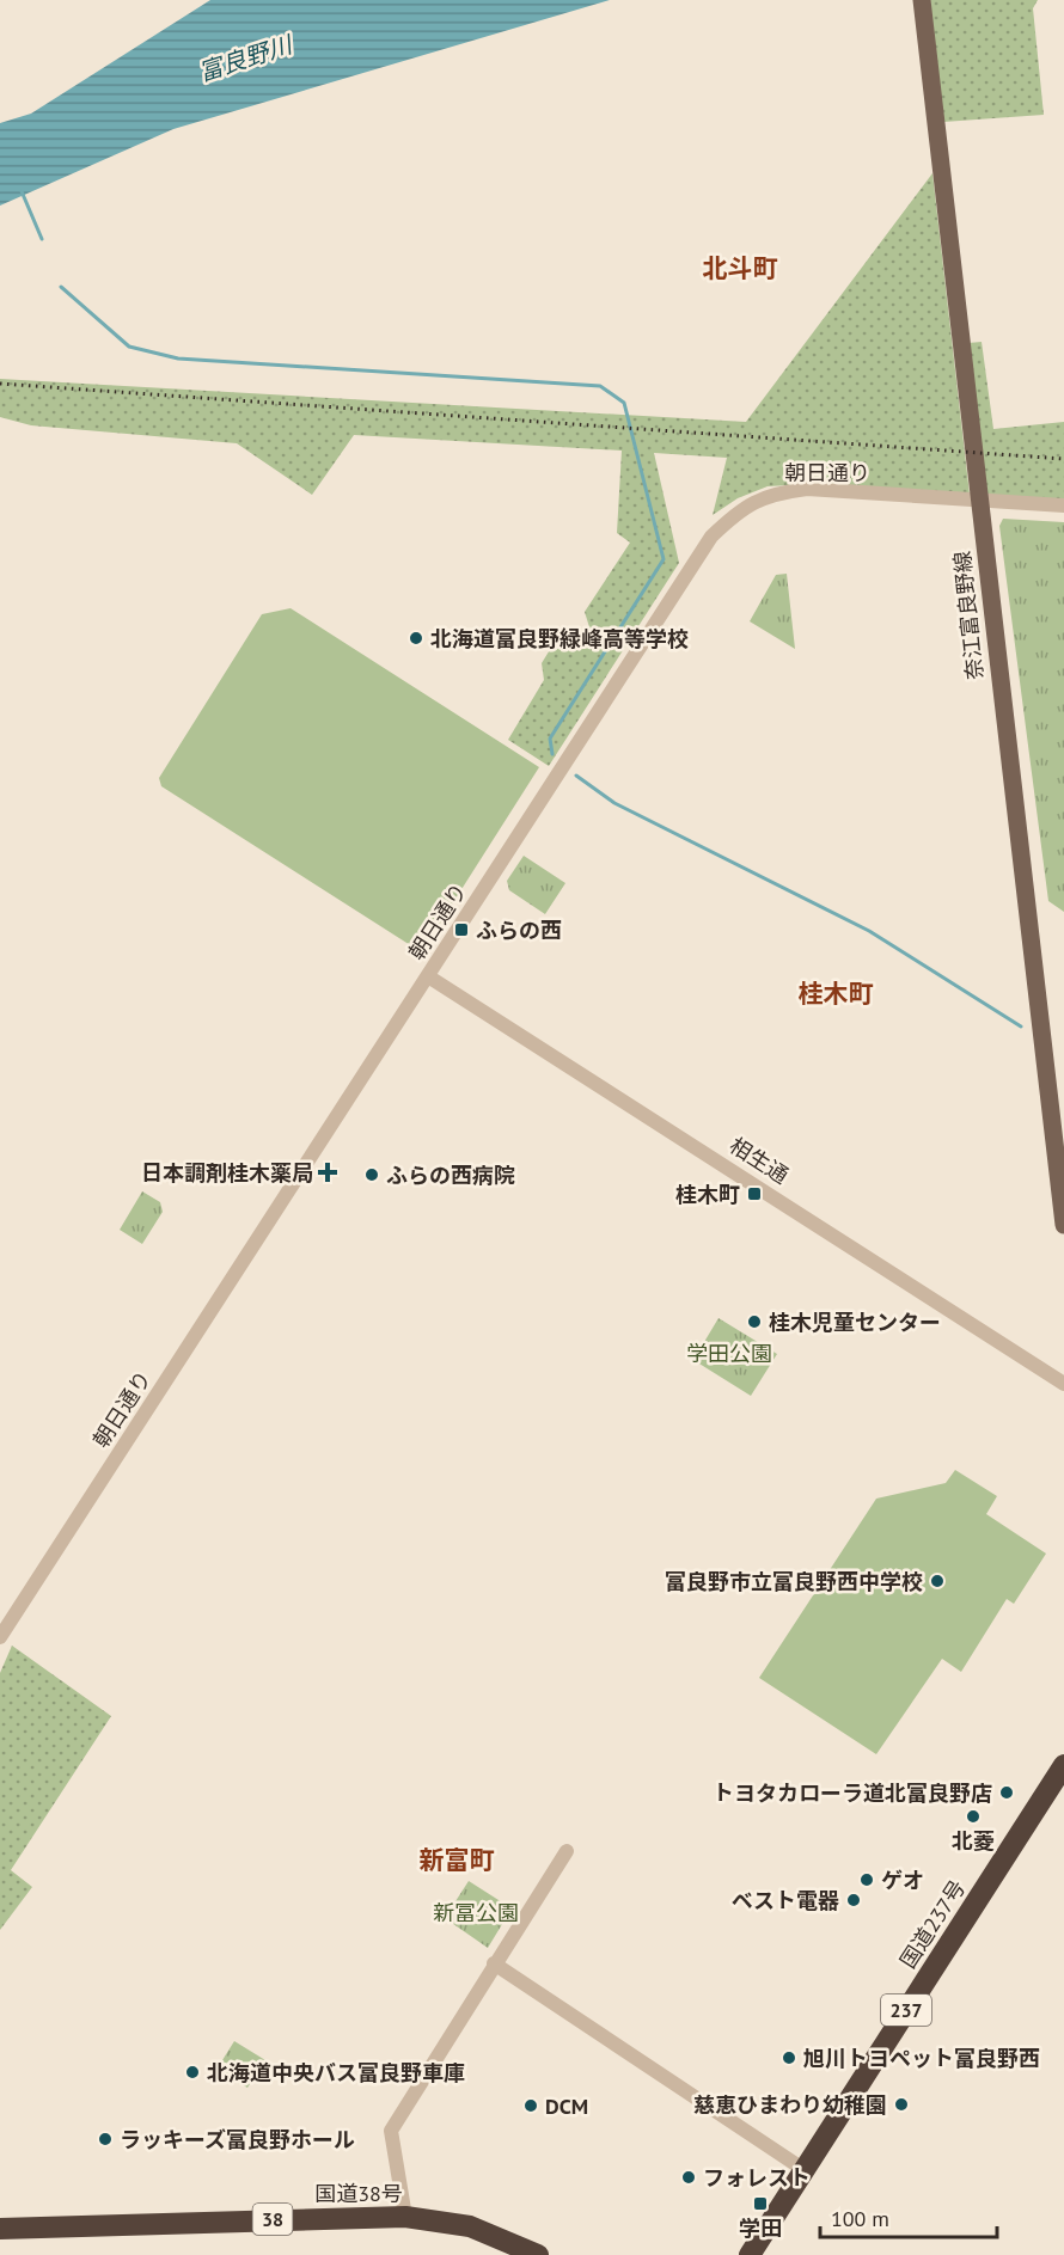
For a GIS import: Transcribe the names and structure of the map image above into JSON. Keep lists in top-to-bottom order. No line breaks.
{"streets":{"highway":["国道237号","237","国道38号","38"],"main road":["奈江富良野線"],"street":["朝日通り","相生通"]},"crossings":[["朝日通り","奈江富良野線"],["朝日通り","相生通"]],"districts":["北斗町","桂木町","新富町"],"water":["富良野川"],"parks":["学田公園","新冨公園"],"places":{"other":["北海道富良野緑峰高等学校","ふらの西病院","桂木児童センター","富良野市立富良野西中学校","トヨタカローラ道北富良野店","北菱","ゲオ","ベスト電器","旭川トヨペット富良野西","北海道中央バス富良野車庫","慈恵ひまわり幼稚園","DCM","ラッキーズ富良野ホール","フォレスト"],"transit":["ふらの西","桂木町","学田"],"health":["日本調剤桂木薬局"]},"scale_bar":"100 m"}
